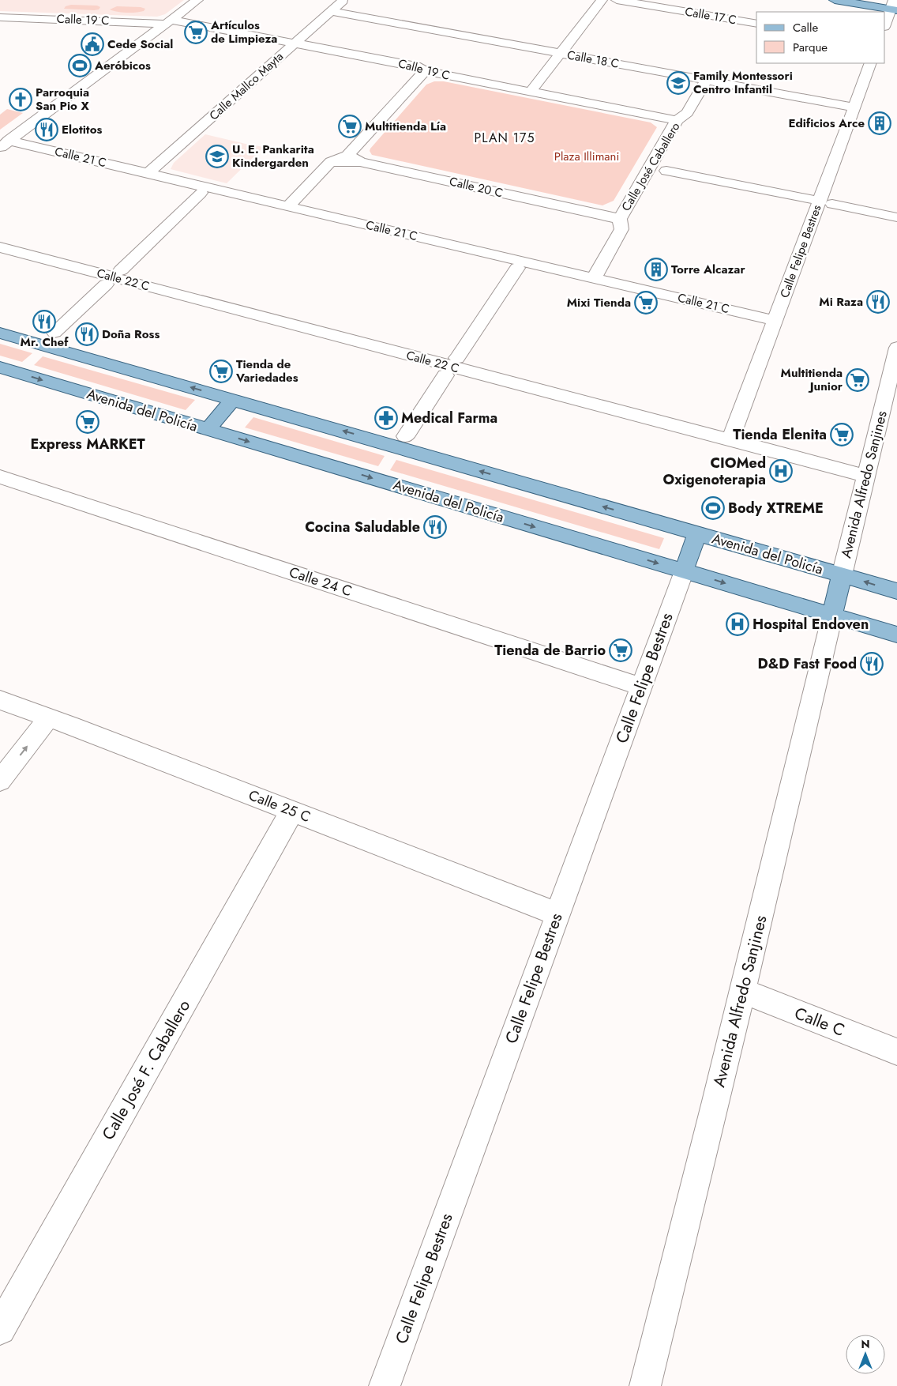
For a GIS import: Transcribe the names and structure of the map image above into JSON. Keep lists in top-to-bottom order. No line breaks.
{"streets":{"main road":["Avenida del Policía"],"street":["Calle 17 C","Calle 19 C","Calle 18 C","Calle Mallco Mayta","Calle 21 C","Calle José Caballero","Calle 20 C","Calle Felipe Bestres","Calle 22 C","Avenida Alfredo Sanjines","Calle 24 C","Calle 25 C","Calle C","Calle José F. Caballero"]},"crossings":[["Calle 19 C","Calle Mallco Mayta"],["Calle 19 C","Calle José Caballero"],["Calle 18 C","Calle Mallco Mayta"],["Calle 18 C","Calle José Caballero"],["Calle 18 C","Calle Felipe Bestres"],["Calle Mallco Mayta","Calle 21 C"],["Calle 21 C","Calle José Caballero"],["Calle 21 C","Calle 20 C"],["Calle 21 C","Calle Felipe Bestres"],["Calle José Caballero","Calle 20 C"],["Calle Felipe Bestres","Calle 22 C"],["Calle Felipe Bestres","Avenida del Policía"],["Calle Felipe Bestres","Calle 24 C"],["Calle Felipe Bestres","Calle 25 C"],["Calle 22 C","Avenida Alfredo Sanjines"],["Avenida del Policía","Avenida Alfredo Sanjines"],["Avenida Alfredo Sanjines","Calle C"],["Calle 25 C","Calle José F. Caballero"]],"districts":["PLAN 175"],"parks":["Plaza Illimani"],"places":{"supermarket":["Artículos de Limpieza","Multitienda Lía","Mixi Tienda","Tienda de Variedades","Multitienda Junior","Express MARKET","Tienda Elenita","Tienda de Barrio"],"public building":["Cede Social"],"sports":["Aeróbicos","Body XTREME"],"school or university":["Family Montessori Centro Infantil","U. E. Pankarita Kindergarden"],"church":["Parroquia San Pio X"],"building":["Edificios Arce","Torre Alcazar"],"restaurant":["Elotitos","Mi Raza","Mr. Chef","Doña Ross","Cocina Saludable","D&D Fast Food"],"pharmacy":["Medical Farma"],"hospital":["CIOMed Oxigenoterapia","Hospital Endoven"]},"legend":["Calle","Parque"],"north":"top"}
